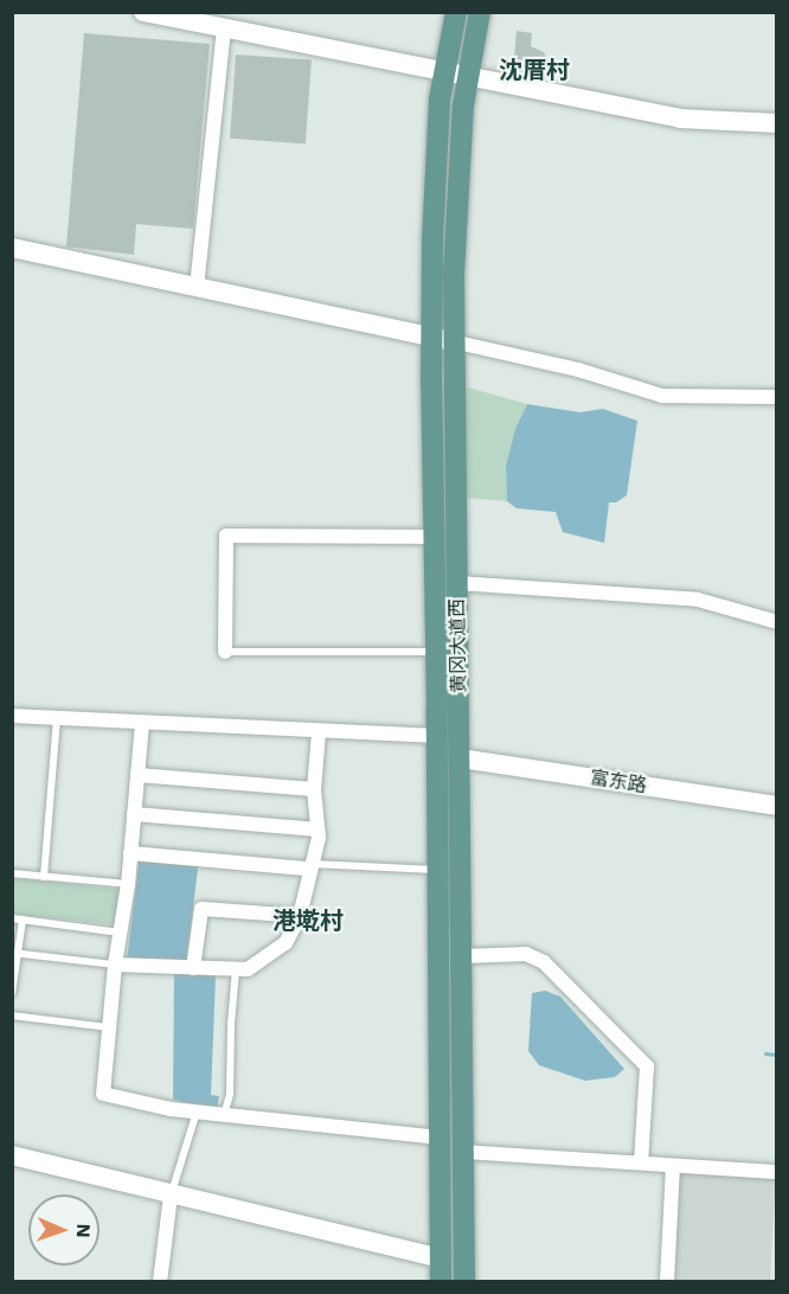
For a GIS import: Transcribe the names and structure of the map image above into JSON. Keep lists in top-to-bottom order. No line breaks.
{"streets":{"main road":["黄冈大道西"],"street":["富东路"]},"crossings":[["黄冈大道西","富东路"]],"districts":["沈厝村","港墘村"],"north":"right"}
